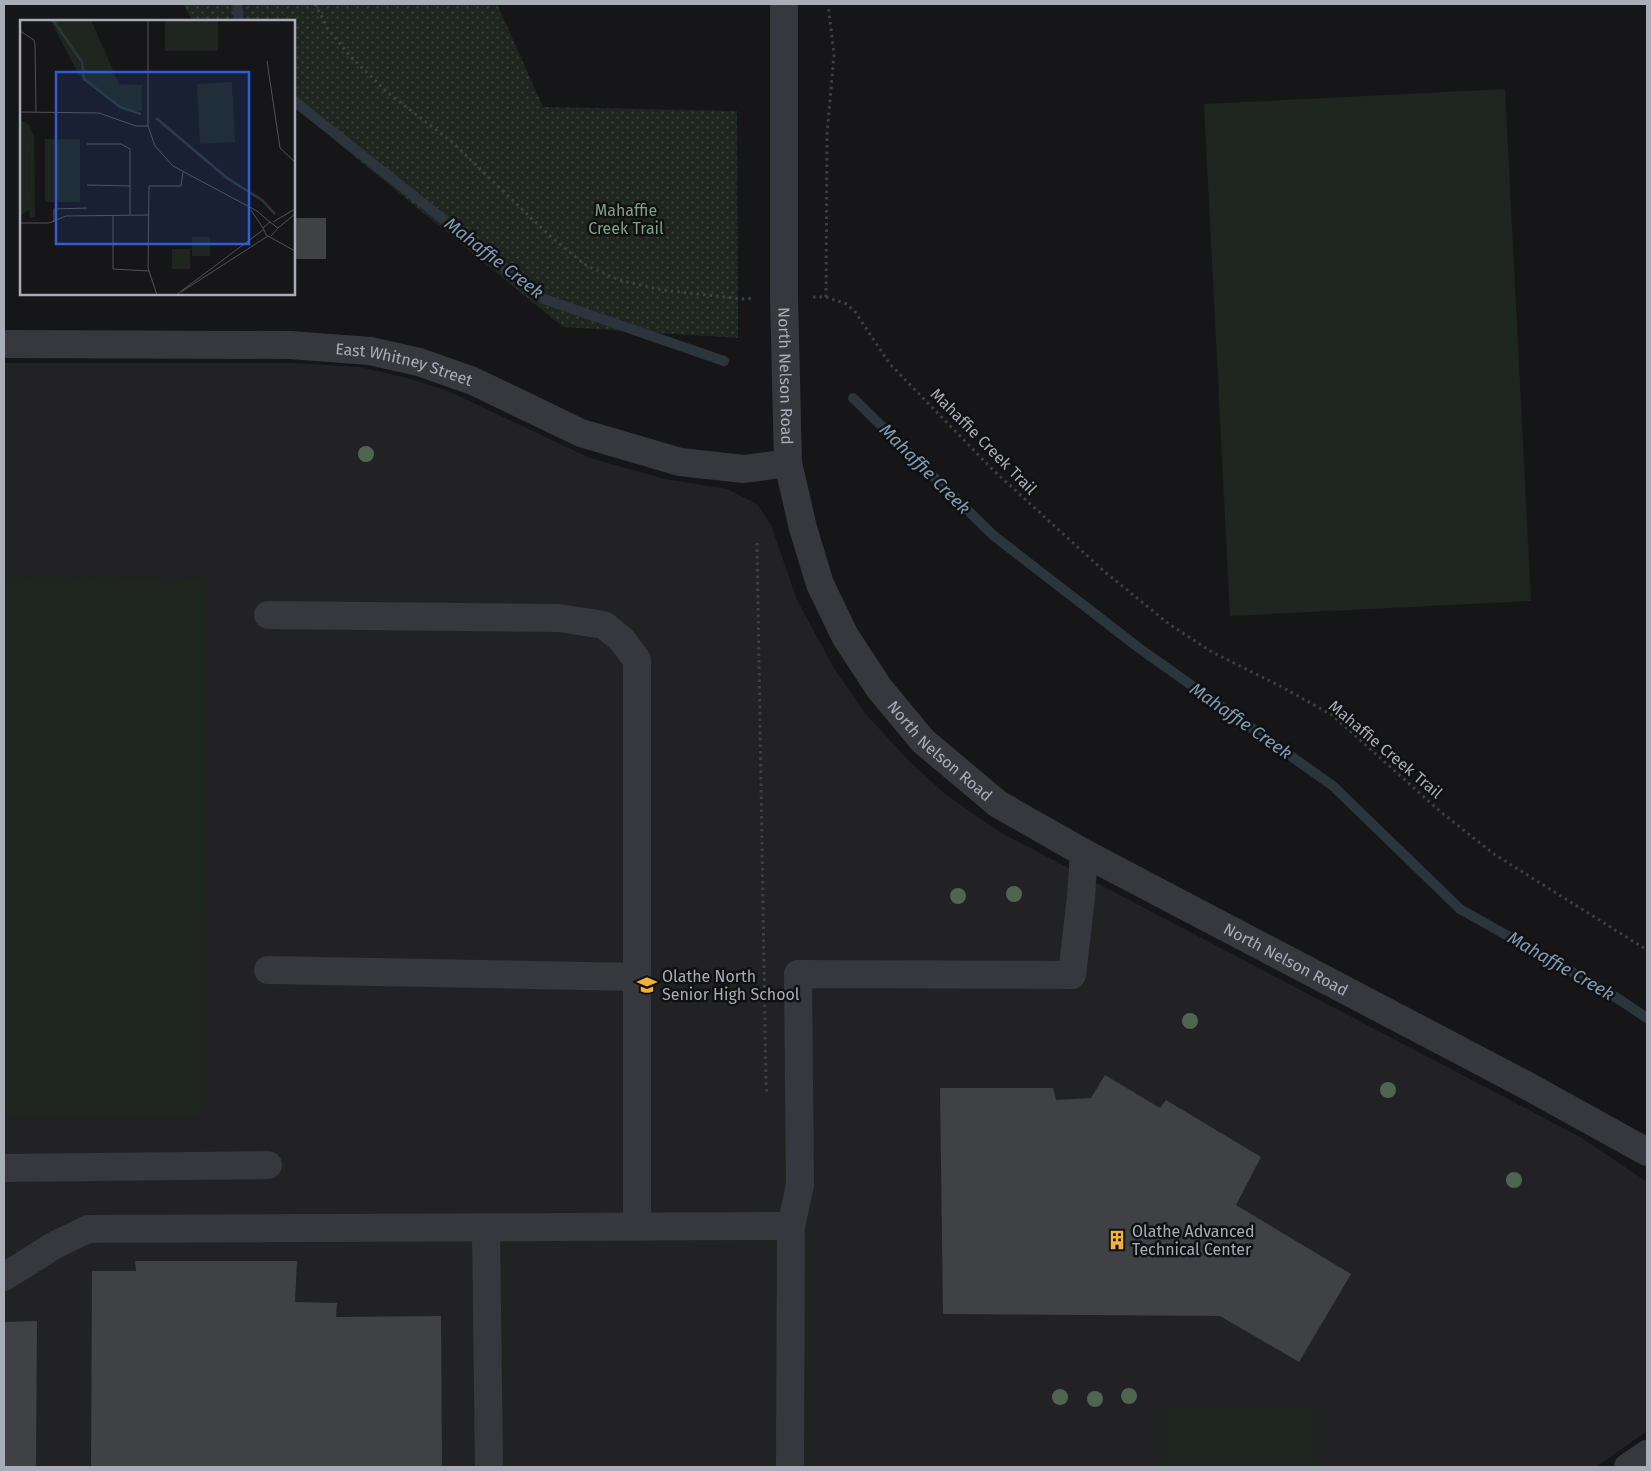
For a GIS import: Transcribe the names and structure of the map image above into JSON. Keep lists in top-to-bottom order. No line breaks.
{"streets":{"street":["East Whitney Street","North Nelson Road"],"path":["Mahaffie Creek Trail"]},"crossings":[["East Whitney Street","North Nelson Road"],["North Nelson Road","Mahaffie Creek Trail"]],"water":["Mahaffie Creek"],"parks":["Mahaffie Creek Trail"],"places":{"school or university":["Olathe North Senior High School"],"building":["Olathe Advanced Technical Center"]}}
